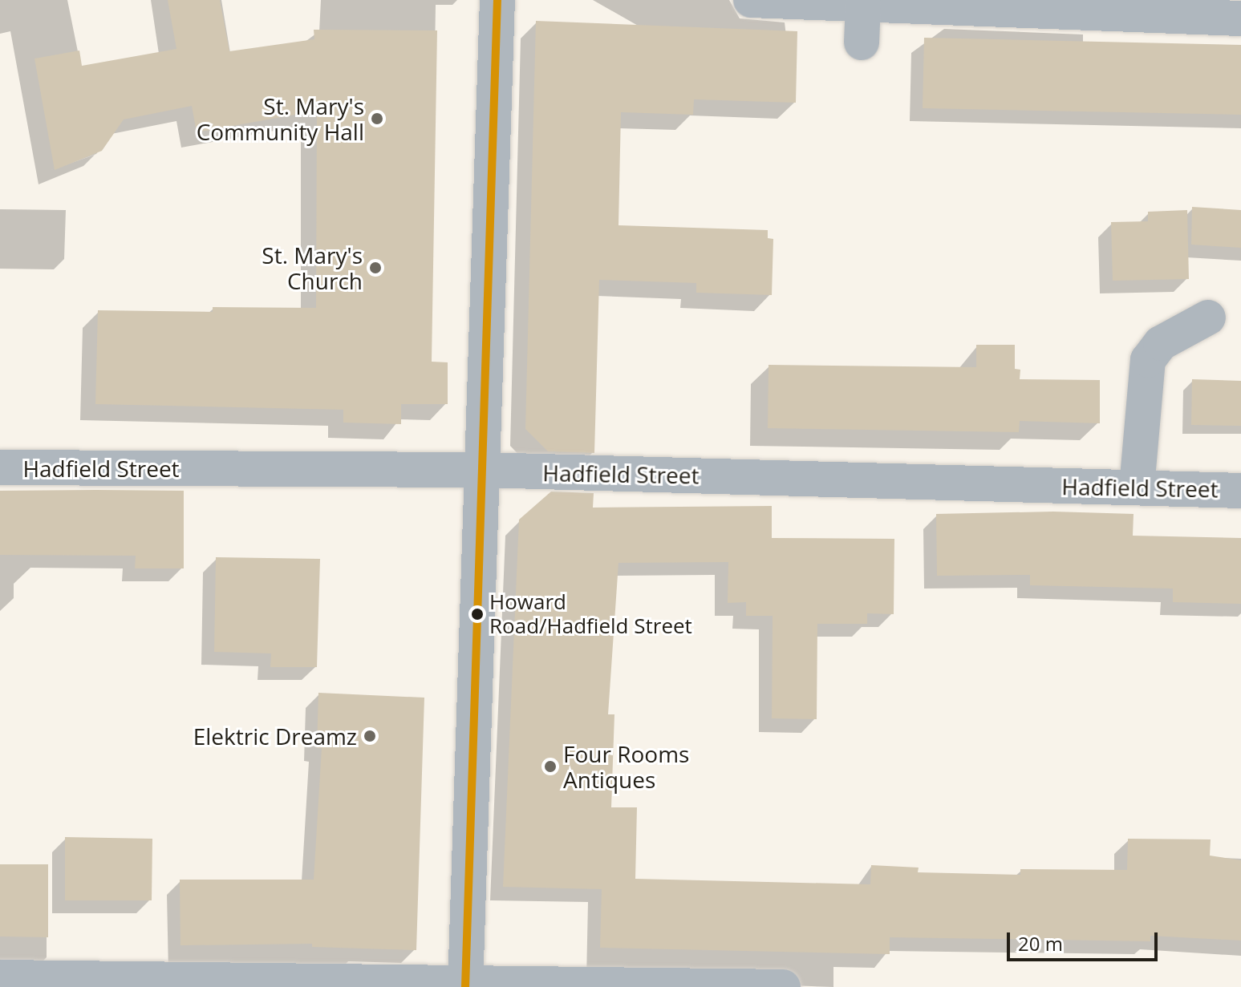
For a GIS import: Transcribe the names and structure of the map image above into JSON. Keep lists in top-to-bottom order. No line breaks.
{"streets":{"street":["Hadfield Street"]},"places":["St. Mary's Community Hall","St. Mary's Church","Howard Road/Hadfield Street","Elektric Dreamz","Four Rooms Antiques"],"scale_bar":"20 m"}
